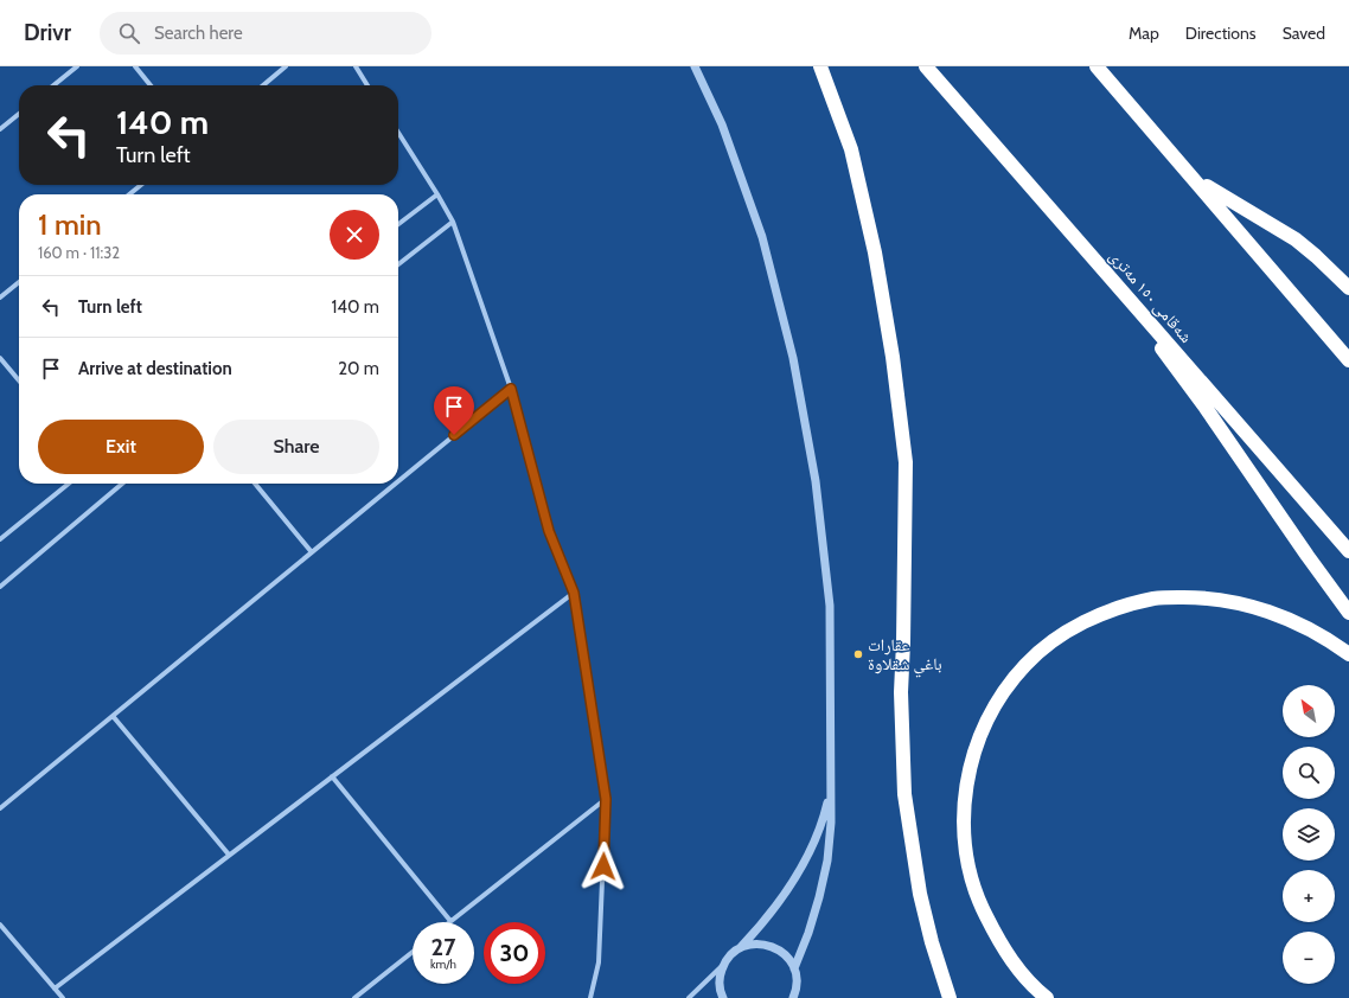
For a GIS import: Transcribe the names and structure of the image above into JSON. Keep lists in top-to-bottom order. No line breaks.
{"streets":{"highway":["شەقامی ١٥٠ مەتری"]},"places":["عقارات باغي شقلاوة"],"north":"top left","page":{"header":"Drivr","search":"Search here","nav":["Map","Directions","Saved"],"turn":["140 m","Turn left"],"heading":["1 min","160 m · 11:32"],"list":[{"name":"Turn left","value":"140 m"},{"name":"Arrive at destination","value":"20 m"}],"buttons":["Exit","Share"],"map_buttons":["+","−"],"speed":"27 km/h","limit":"30"}}
